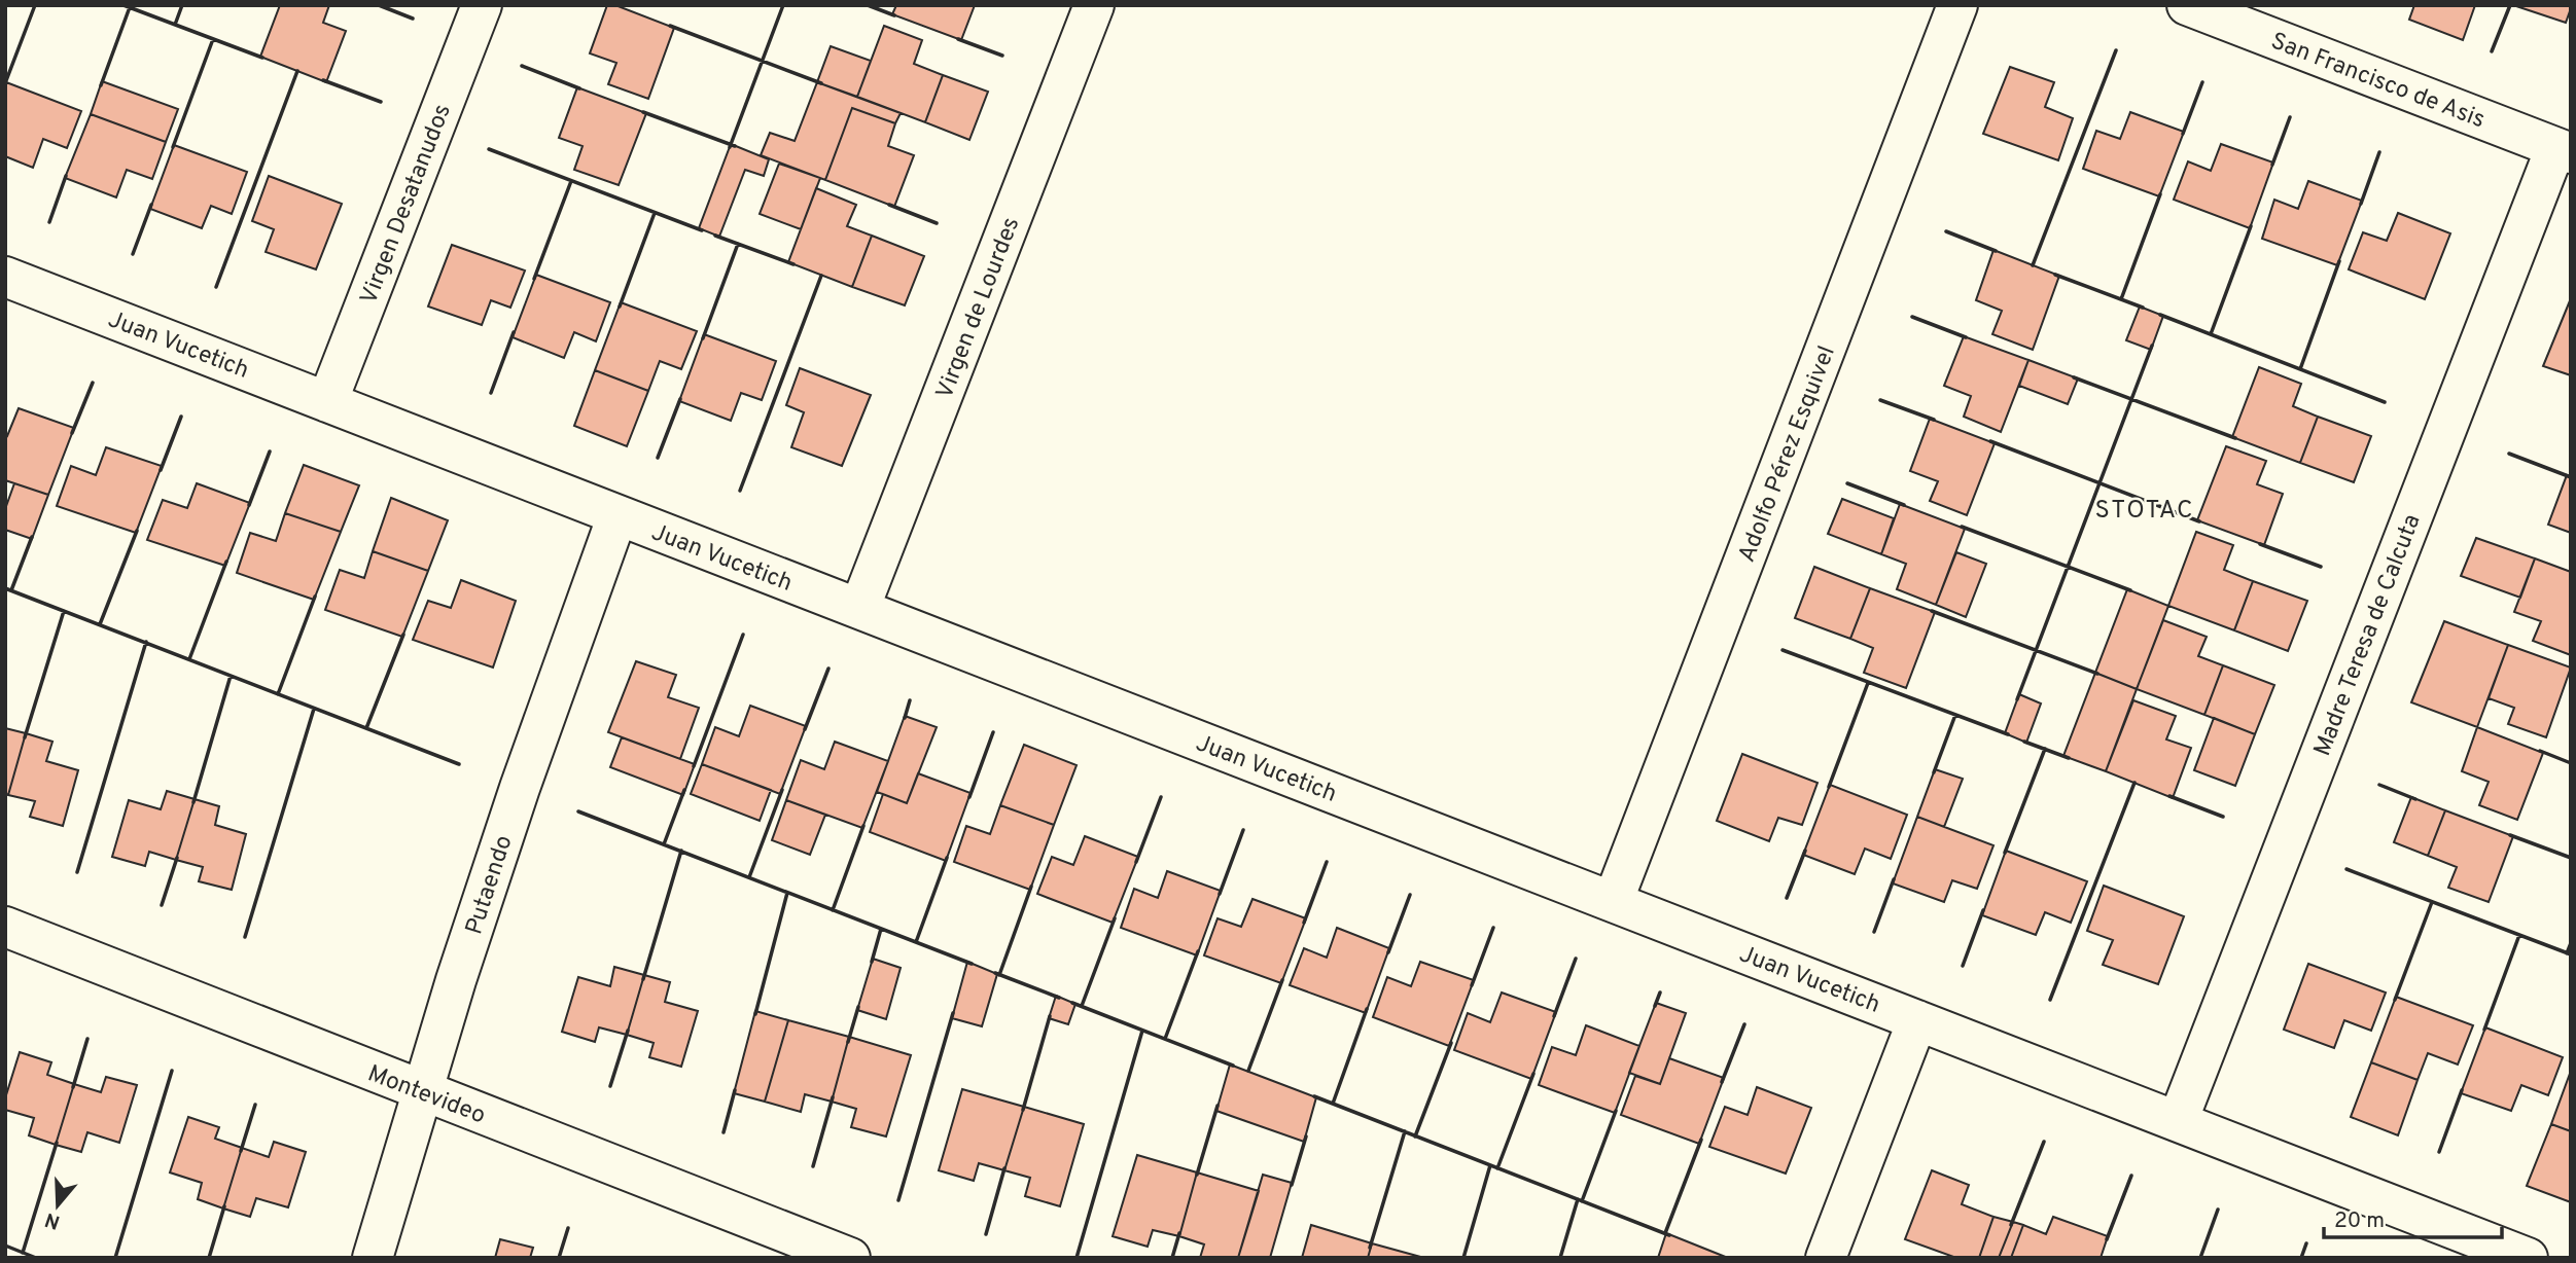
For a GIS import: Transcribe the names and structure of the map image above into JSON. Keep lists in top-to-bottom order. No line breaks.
{"streets":{"street":["San Francisco de Asis","Virgen Desatanudos","Virgen de Lourdes","Juan Vucetich","Adolfo Pérez Esquivel","Madre Teresa de Calcuta","Putaendo","Montevideo"]},"crossings":[["San Francisco de Asis","Madre Teresa de Calcuta"],["Virgen Desatanudos","Juan Vucetich"],["Virgen de Lourdes","Juan Vucetich"],["Juan Vucetich","Adolfo Pérez Esquivel"],["Juan Vucetich","Madre Teresa de Calcuta"],["Juan Vucetich","Putaendo"],["Putaendo","Montevideo"]],"districts":["STOTAC"],"scale_bar":"20 m","north":"bottom"}
